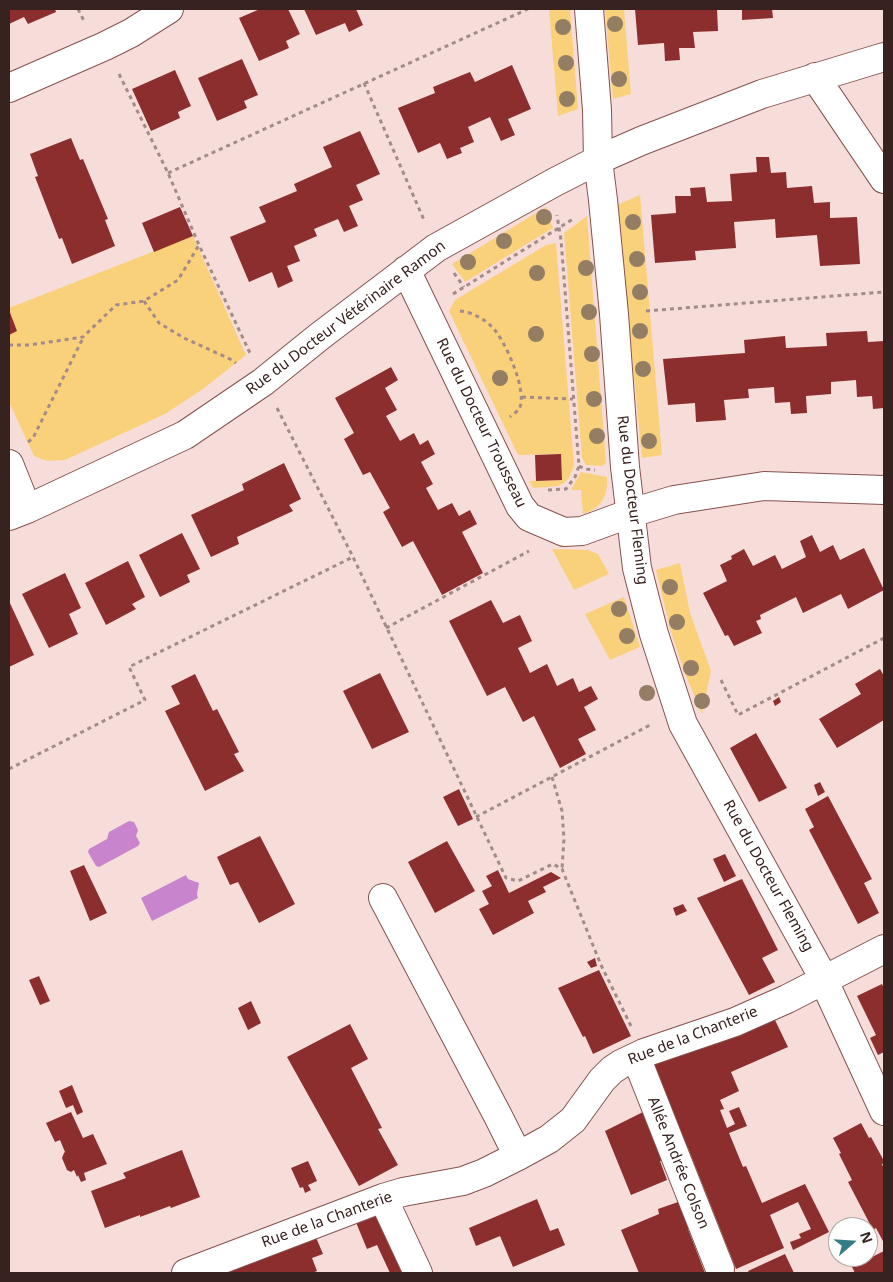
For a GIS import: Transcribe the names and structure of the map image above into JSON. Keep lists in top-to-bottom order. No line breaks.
{"streets":{"street":["Rue du Docteur Vétérinaire Ramon","Rue du Docteur Trousseau","Rue du Docteur Fleming","Rue de la Chanterie","Allée Andrée Colson"]},"crossings":[["Rue du Docteur Vétérinaire Ramon","Rue du Docteur Trousseau"],["Rue du Docteur Vétérinaire Ramon","Rue du Docteur Fleming"],["Rue du Docteur Fleming","Rue de la Chanterie"],["Rue de la Chanterie","Allée Andrée Colson"]],"north":"right"}
